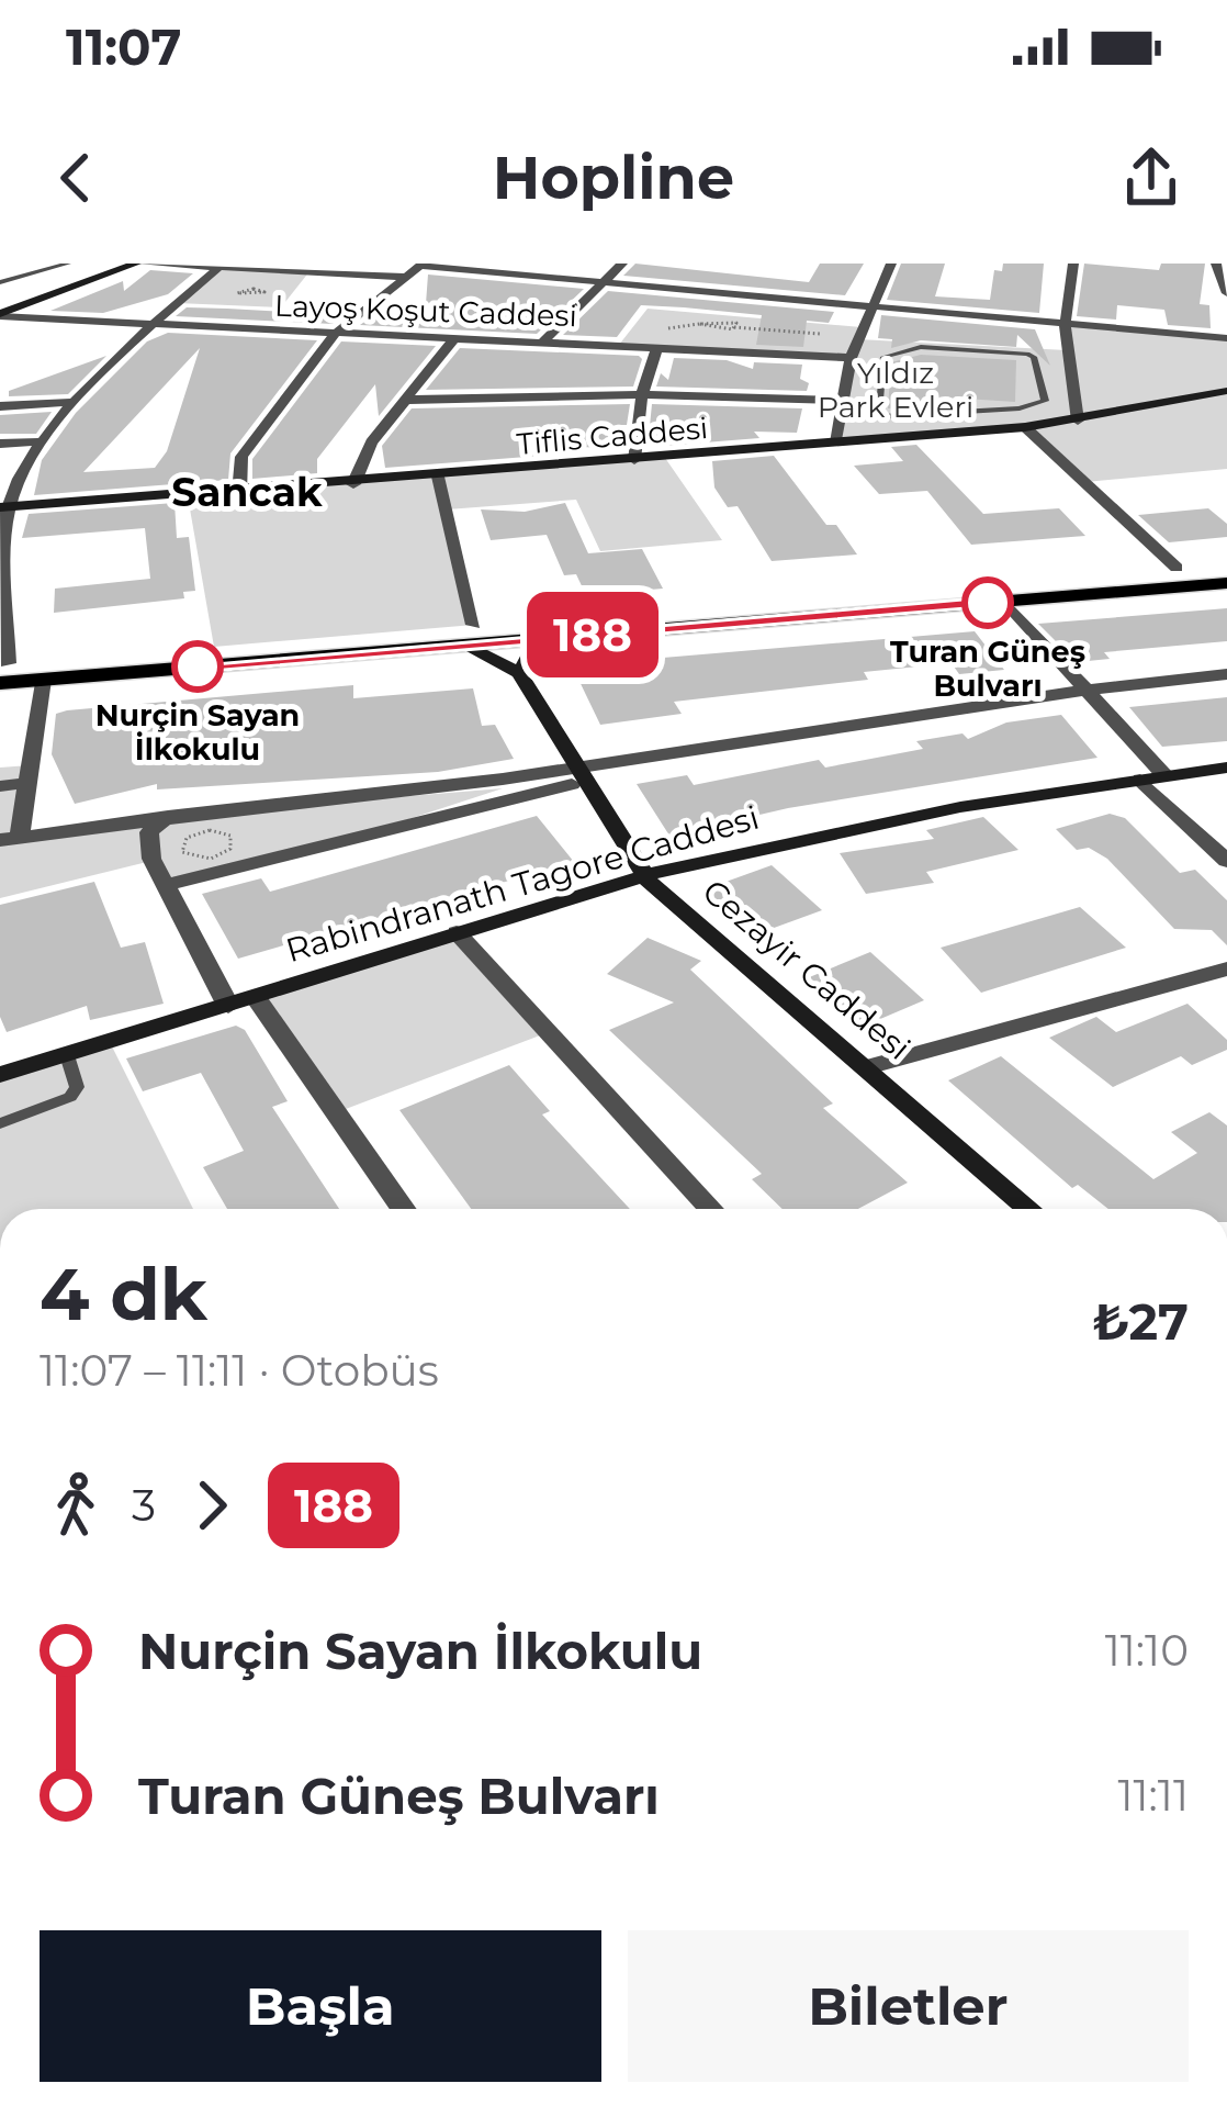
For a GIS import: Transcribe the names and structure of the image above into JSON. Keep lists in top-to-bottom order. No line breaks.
{"streets":{"street":["Layoş Koşut Caddesi","Tiflis Caddesi","Rabindranath Tagore Caddesi","Cezayir Caddesi"]},"crossings":[["Rabindranath Tagore Caddesi","Cezayir Caddesi"]],"districts":["Sancak"],"parks":["Yıldız Park Evleri"],"places":["Turan Güneş Bulvarı","Nurçin Sayan İlkokulu"],"lines":["bus line 188"],"page":{"status":"11:07","header":"Hopline","on_map":"188","heading":["4 dk","11:07 – 11:11 · Otobüs","₺27"],"legs":["3","188"],"list":[{"name":"Nurçin Sayan İlkokulu","value":"11:10"},{"name":"Turan Güneş Bulvarı","value":"11:11"}],"buttons":["Başla","Biletler"]}}
